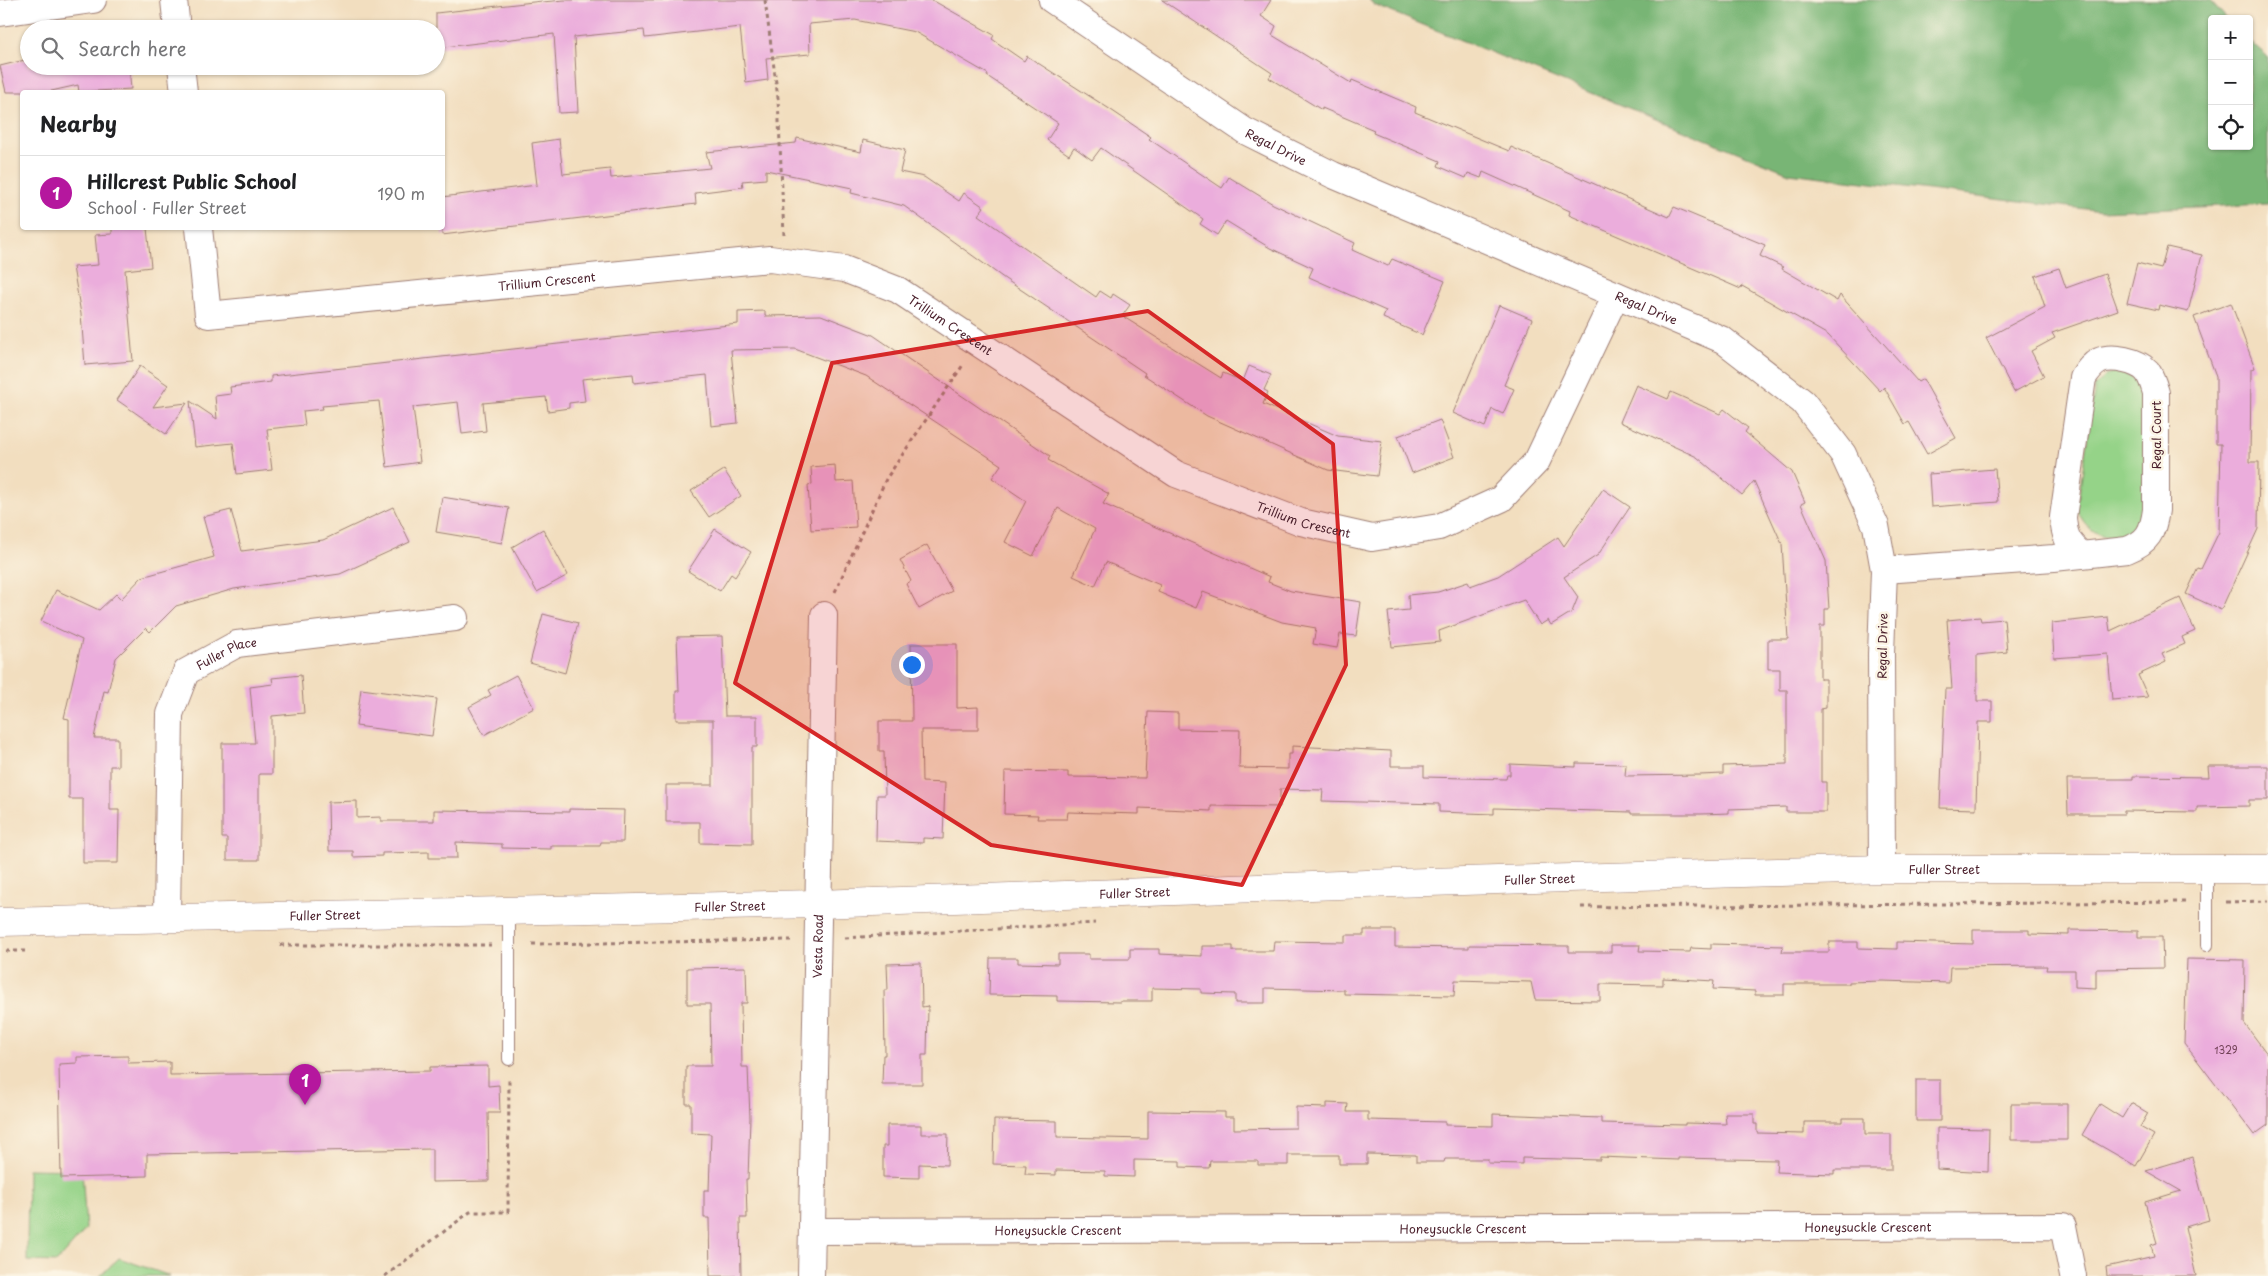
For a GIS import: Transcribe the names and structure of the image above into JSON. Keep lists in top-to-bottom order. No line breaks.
{"streets":{"street":["Regal Drive","Trillium Crescent","Regal Court","Fuller Place","Fuller Street","Vesta Road","Honeysuckle Crescent"]},"crossings":[["Regal Drive","Trillium Crescent"],["Regal Drive","Regal Court"],["Regal Drive","Fuller Street"],["Fuller Place","Fuller Street"],["Fuller Street","Vesta Road"],["Vesta Road","Honeysuckle Crescent"]],"house_numbers":["1329"],"page":{"map_buttons":["+","−"],"search":"Search here","heading":"Nearby","list":[{"mark":"1","name":"Hillcrest Public School","note":"School · Fuller Street","value":"190 m"}],"pins":"1"}}
